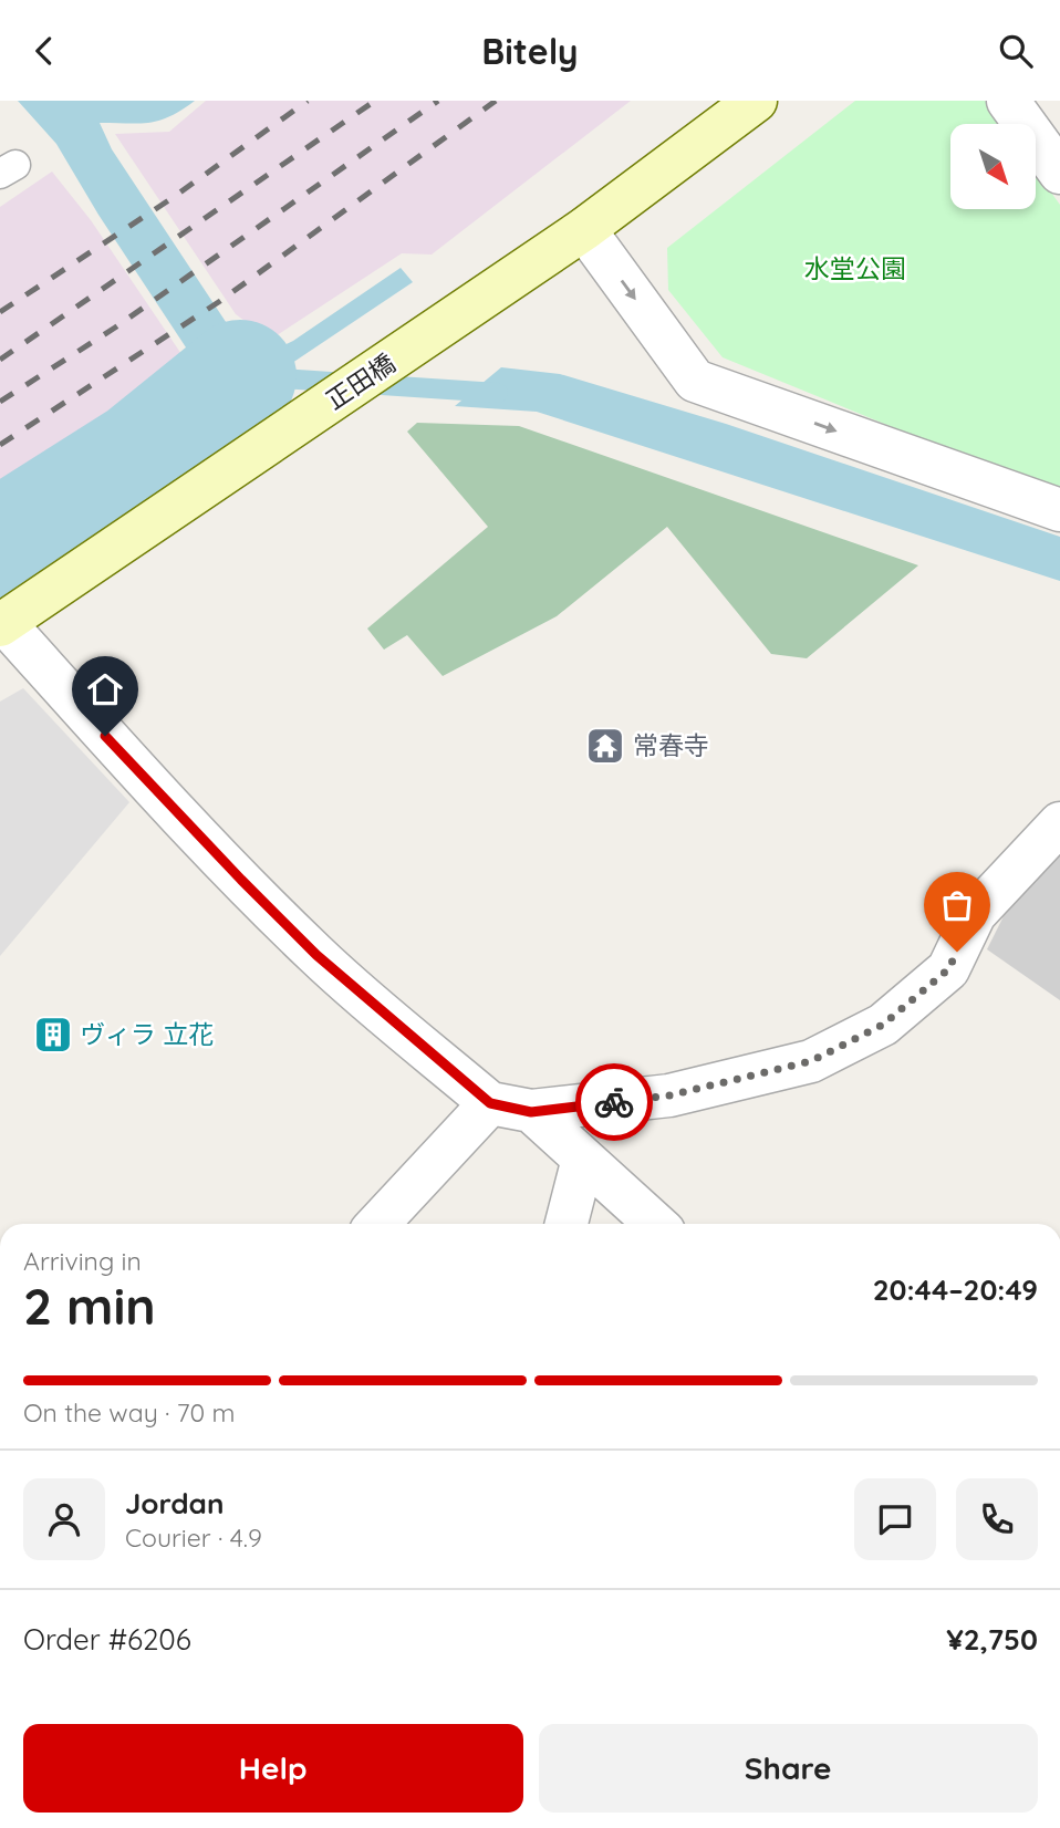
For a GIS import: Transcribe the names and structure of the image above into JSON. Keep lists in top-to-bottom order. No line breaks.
{"streets":{"street":["正田橋"]},"parks":["水堂公園"],"places":{"temple":["常春寺"],"building":["ヴィラ 立花"]},"north":"bottom right","page":{"header":"Bitely","heading":["2 min","Arriving in","20:44–20:49"],"panel":["Jordan","Courier · 4.9","Order #6206","¥2,750"],"bar":"On the way · 70 m","buttons":["Help","Share"]}}
